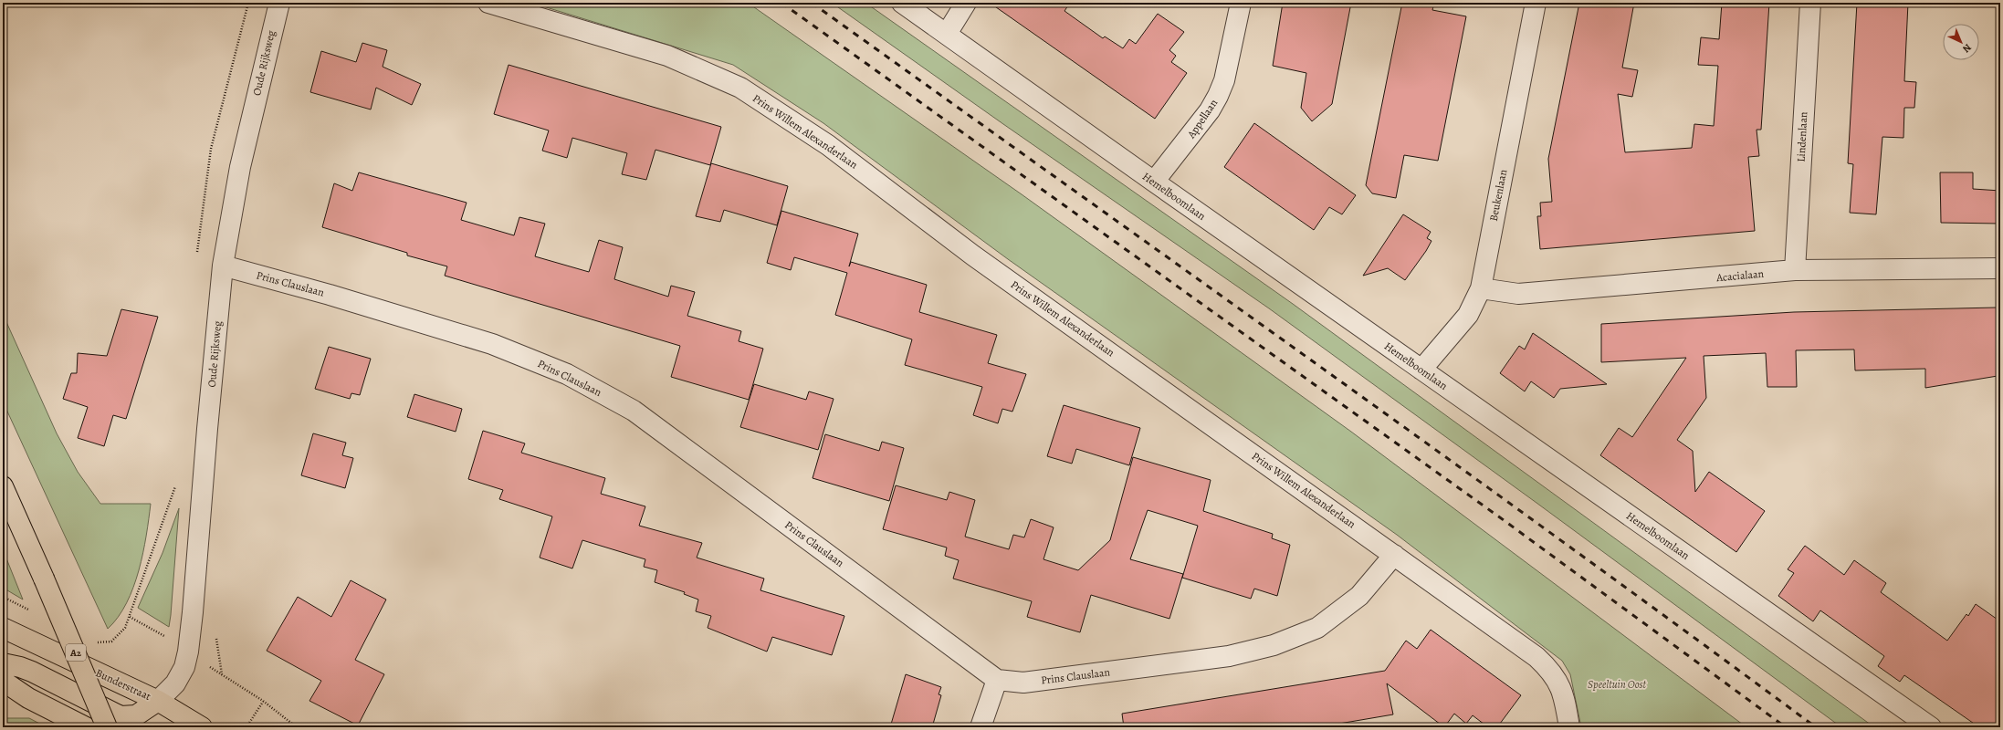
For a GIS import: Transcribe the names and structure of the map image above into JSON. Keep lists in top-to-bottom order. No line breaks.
{"streets":{"main road":["A2","Bunderstraat"],"street":["Oude Rijksweg","Appellaan","Prins Willem Alexanderlaan","Lindenlaan","Beukenlaan","Hemelboomlaan","Acacialaan","Prins Clauslaan"]},"crossings":[["Oude Rijksweg","Prins Clauslaan"],["Oude Rijksweg","Bunderstraat"],["Appellaan","Hemelboomlaan"],["Prins Willem Alexanderlaan","Prins Clauslaan"],["Lindenlaan","Acacialaan"],["Beukenlaan","Hemelboomlaan"],["Beukenlaan","Acacialaan"]],"parks":["Speeltuin Oost"],"north":"bottom right"}
